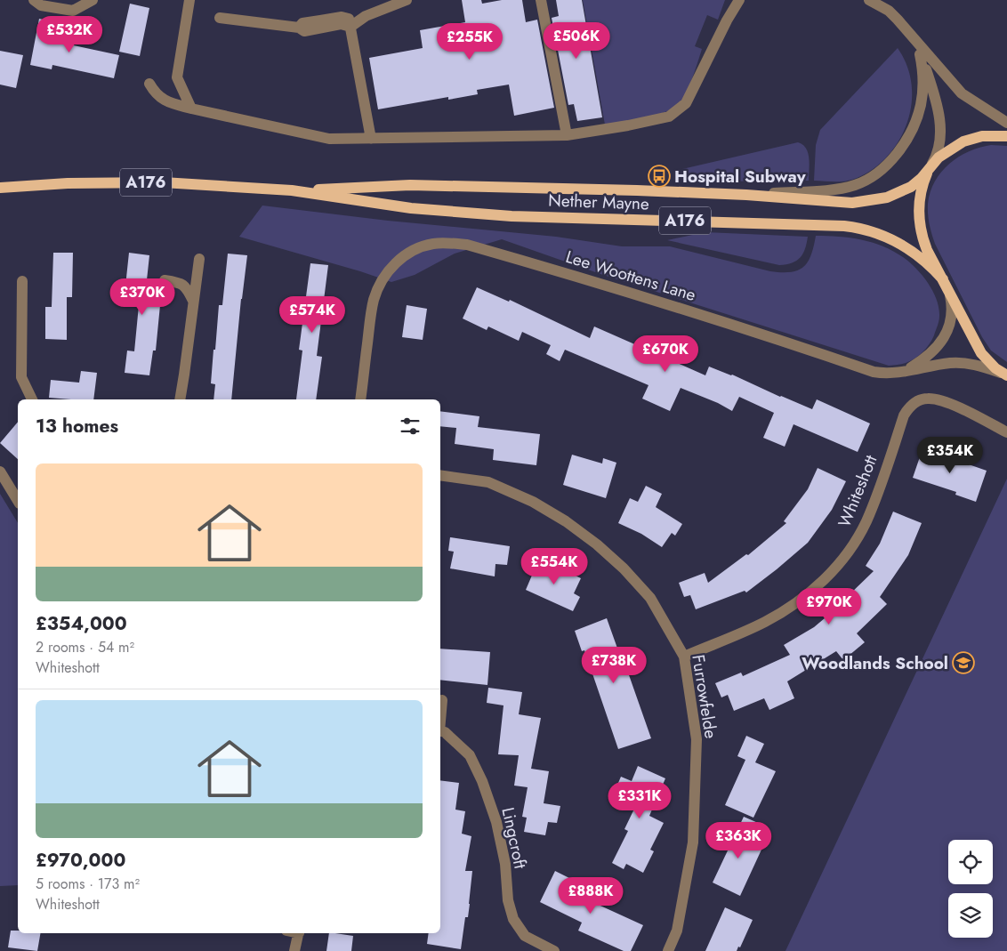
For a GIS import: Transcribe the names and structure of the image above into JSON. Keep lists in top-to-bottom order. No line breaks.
{"streets":{"main road":["A176","Nether Mayne"],"street":["Lee Woottens Lane","Whiteshott","Furrowfelde","Lingcroft"]},"crossings":[["Nether Mayne","Lee Woottens Lane"],["Whiteshott","Furrowfelde"]],"places":{"bus stop":["Hospital Subway"],"school or university":["Woodlands School"]},"page":{"price":["£532K","£506K","£255K","£370K","£574K","£670K","£354K","£554K","£970K","£738K","£331K","£363K","£888K"],"heading":"13 homes","list":[{"name":"£354,000","note":"2 rooms · 54 m² · Whiteshott"},{"name":"£970,000","note":"5 rooms · 173 m² · Whiteshott"}]}}
